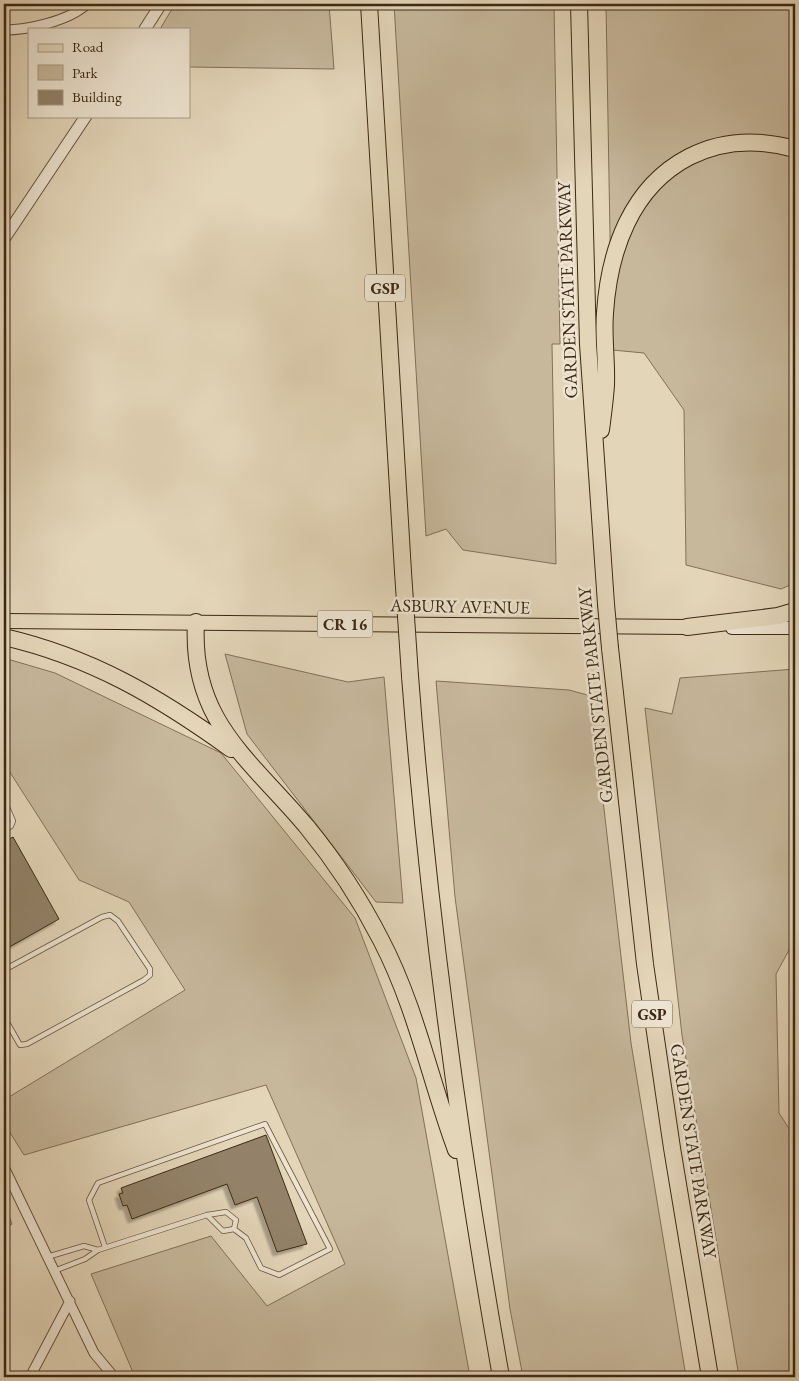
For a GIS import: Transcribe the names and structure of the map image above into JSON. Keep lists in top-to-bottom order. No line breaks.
{"streets":{"highway":["GSP","GARDEN STATE PARKWAY"],"main road":["ASBURY AVENUE","CR 16"]},"legend":["Road","Park","Building"]}
